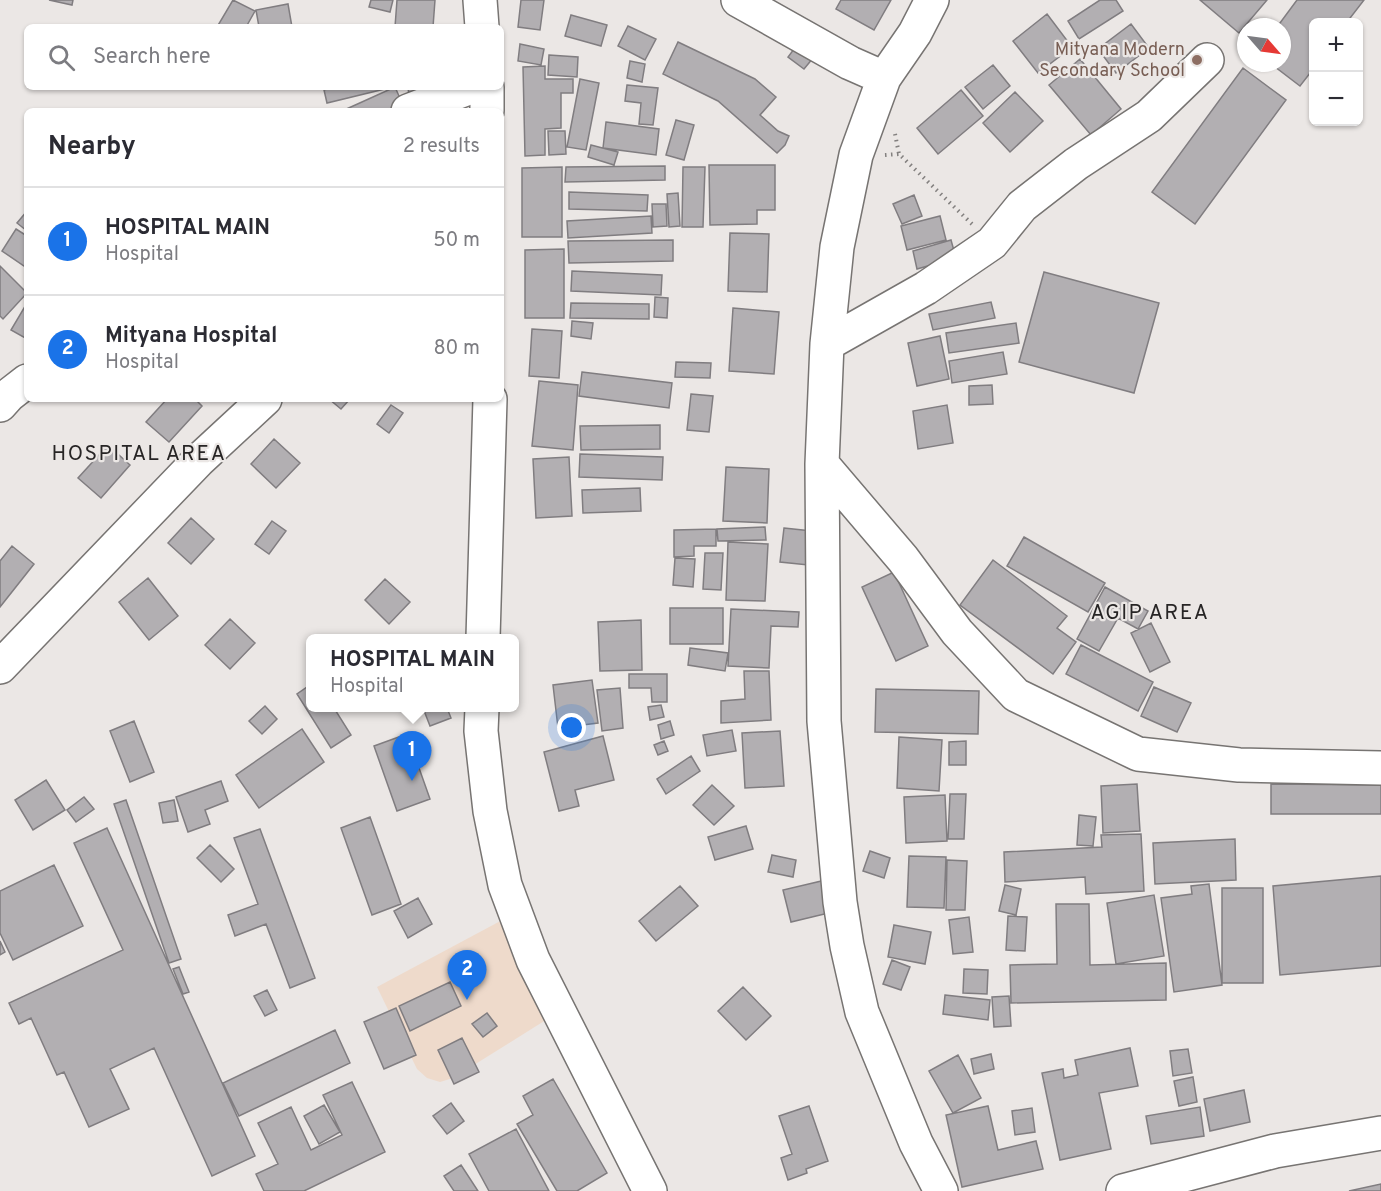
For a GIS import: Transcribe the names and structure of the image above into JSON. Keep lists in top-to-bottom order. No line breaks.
{"districts":["HOSPITAL AREA","AGIP AREA"],"places":["Mityana Modern Secondary School"],"north":"bottom right","page":{"map_buttons":["+","−"],"search":"Search here","heading":["Nearby","2 results"],"list":[{"mark":"1","name":"HOSPITAL MAIN","note":"Hospital","value":"50 m"},{"mark":"2","name":"Mityana Hospital","note":"Hospital","value":"80 m"}],"popup":["HOSPITAL MAIN","Hospital"],"pins":["1","2"]}}
